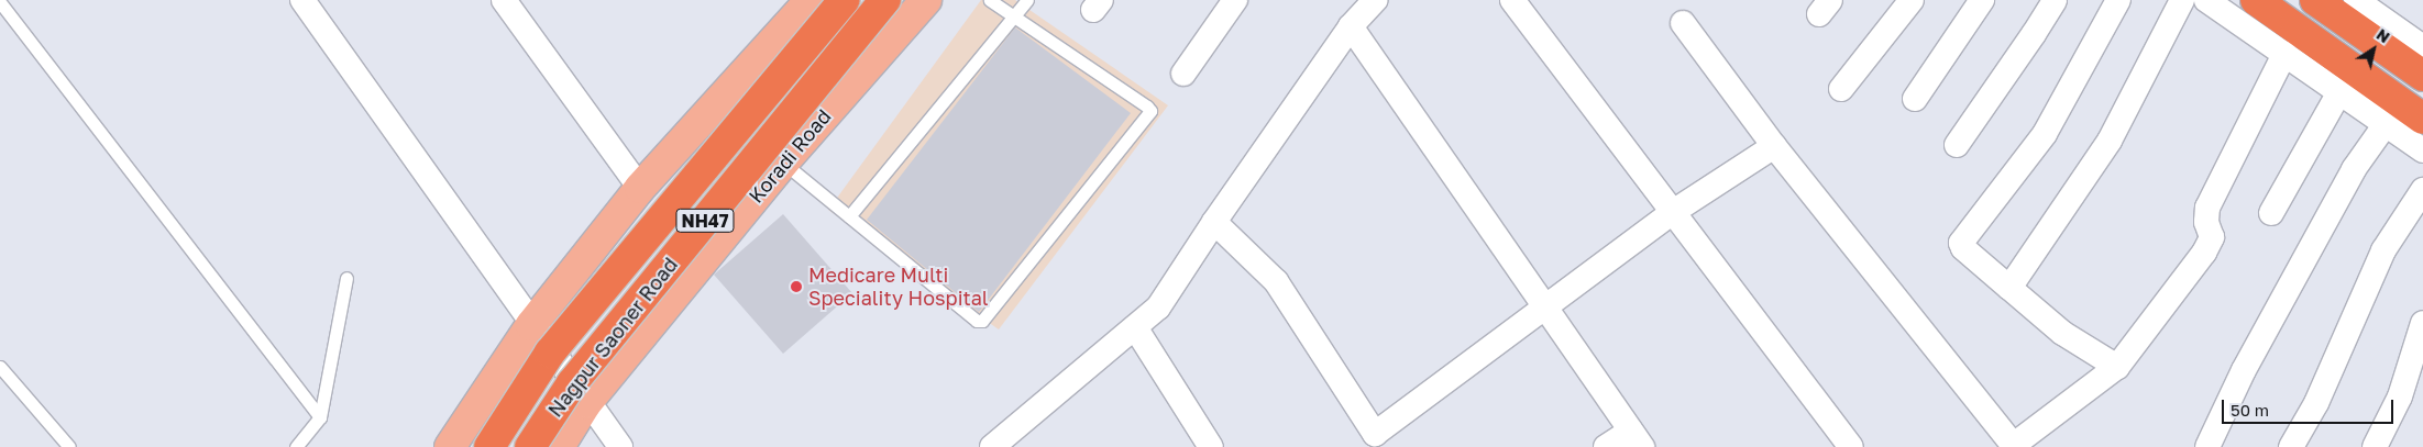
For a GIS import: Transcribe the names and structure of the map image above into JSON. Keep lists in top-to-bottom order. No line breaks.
{"streets":{"highway":["NH47","Nagpur Saoner Road"],"main road":["Koradi Road"]},"places":["Medicare Multi Speciality Hospital"],"scale_bar":"50 m","north":"top right"}
